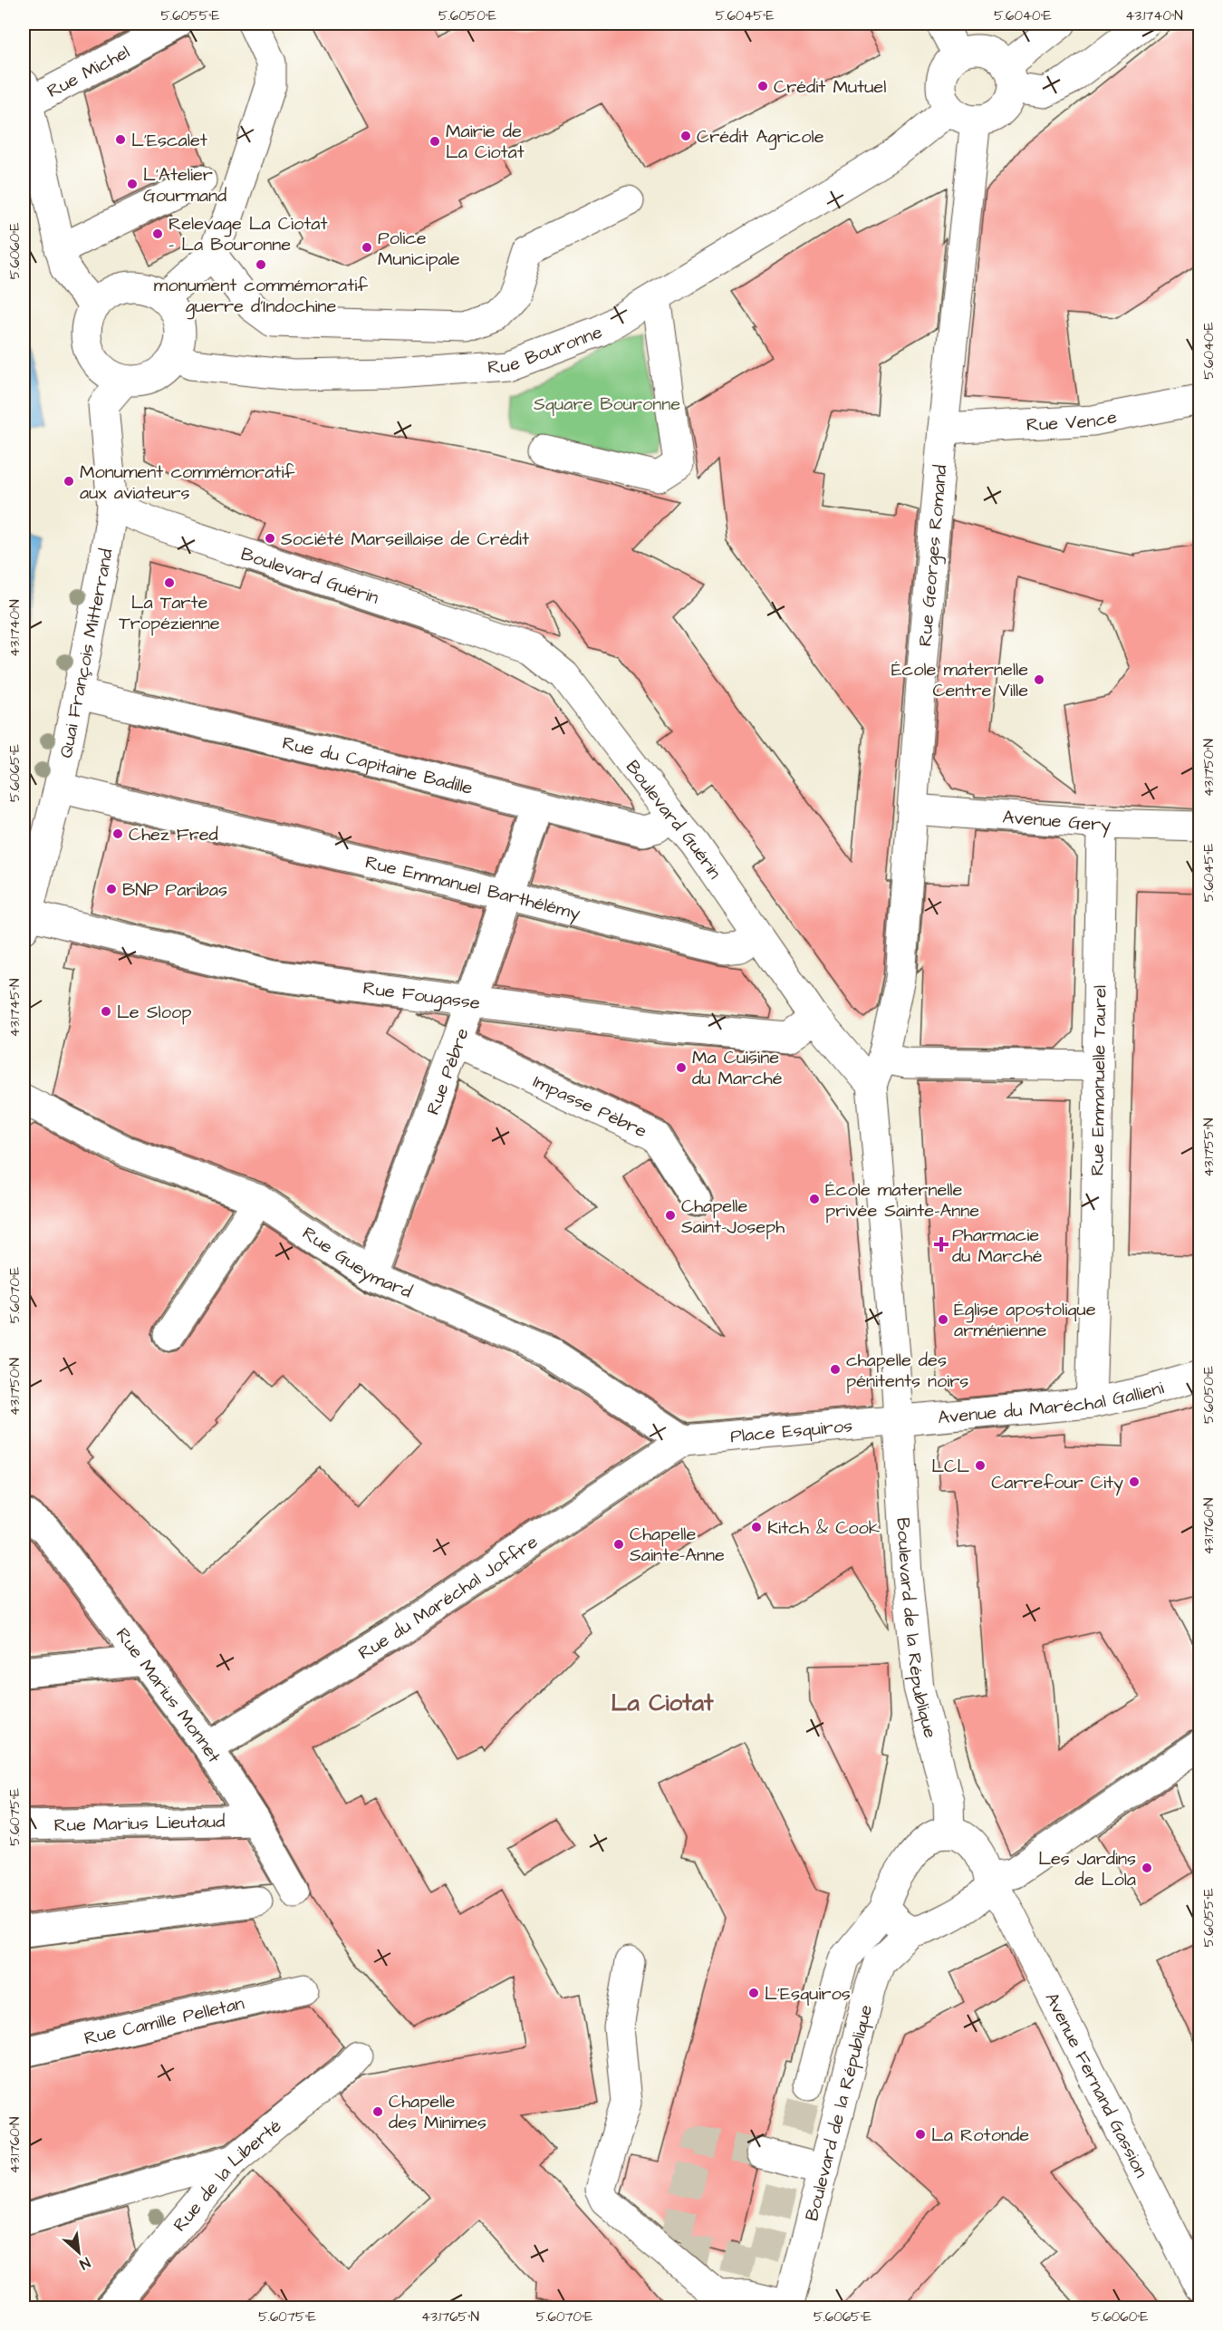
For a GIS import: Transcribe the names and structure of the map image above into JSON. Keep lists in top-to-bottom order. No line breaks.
{"streets":{"street":["Rue Michel","Rue Bouronne","Rue Vence","Rue Georges Romand","Boulevard Guérin","Quai François Mitterrand","Rue du Capitaine Badille","Avenue Gery","Rue Emmanuel Barthélémy","Rue Fougasse","Rue Pèbre","Rue Emmanuelle Taurel","Impasse Pèbre","Rue Gueymard","Avenue du Maréchal Gallieni","Place Esquiros","Rue du Maréchal Joffre","Boulevard de la République","Rue Marius Monnet","Rue Marius Lieutaud","Rue Camille Pelletan","Avenue Fernand Gassion","Rue de la Liberté"]},"crossings":[["Rue Bouronne","Rue Georges Romand"],["Rue Bouronne","Quai François Mitterrand"],["Rue Vence","Rue Georges Romand"],["Rue Georges Romand","Boulevard Guérin"],["Rue Georges Romand","Avenue Gery"],["Boulevard Guérin","Quai François Mitterrand"],["Boulevard Guérin","Rue du Capitaine Badille"],["Boulevard Guérin","Rue Emmanuel Barthélémy"],["Boulevard Guérin","Rue Fougasse"],["Quai François Mitterrand","Rue du Capitaine Badille"],["Quai François Mitterrand","Rue Emmanuel Barthélémy"],["Quai François Mitterrand","Rue Fougasse"],["Rue du Capitaine Badille","Rue Pèbre"],["Avenue Gery","Rue Emmanuelle Taurel"],["Rue Emmanuel Barthélémy","Rue Pèbre"],["Rue Fougasse","Rue Pèbre"],["Rue Pèbre","Impasse Pèbre"],["Rue Pèbre","Rue Gueymard"],["Rue Emmanuelle Taurel","Avenue du Maréchal Gallieni"],["Rue Gueymard","Place Esquiros"],["Rue Gueymard","Rue du Maréchal Joffre"],["Avenue du Maréchal Gallieni","Place Esquiros"],["Avenue du Maréchal Gallieni","Boulevard de la République"],["Place Esquiros","Rue du Maréchal Joffre"],["Place Esquiros","Boulevard de la République"],["Rue du Maréchal Joffre","Rue Marius Monnet"],["Boulevard de la République","Avenue Fernand Gassion"],["Rue Marius Monnet","Rue Marius Lieutaud"]],"districts":["La Ciotat"],"parks":["Square Bouronne"],"places":{"other":["Crédit Mutuel","Crédit Agricole","L'Escalet","Mairie de La Ciotat","L'Atelier Gourmand","Relevage La Ciotat - La Bouronne","Police Municipale","monument commémoratif guerre d'Indochine","Monument commémoratif aux aviateurs","Société Marseillaise de Crédit","La Tarte Tropézienne","École maternelle Centre Ville","Chez Fred","BNP Paribas","Le Sloop","Ma Cuisine du Marché","École maternelle privée Sainte-Anne","Chapelle Saint-Joseph","Église apostolique arménienne","chapelle des pénitents noirs","LCL","Carrefour City","Kitch & Cook","Chapelle Sainte-Anne","Les Jardins de Lola","L'Esquiros","Chapelle des Minimes","La Rotonde"],"health":["Pharmacie du Marché"]},"north":"bottom right","coordinates":["5.6055°E","5.6050°E","5.6045°E","5.6040°E","43.1740°N","5.6060°E","43.1750°N","5.6065°E","43.1745°N","43.1755°N","5.6070°E","43.1760°N","5.6075°E","43.1765°N"]}
